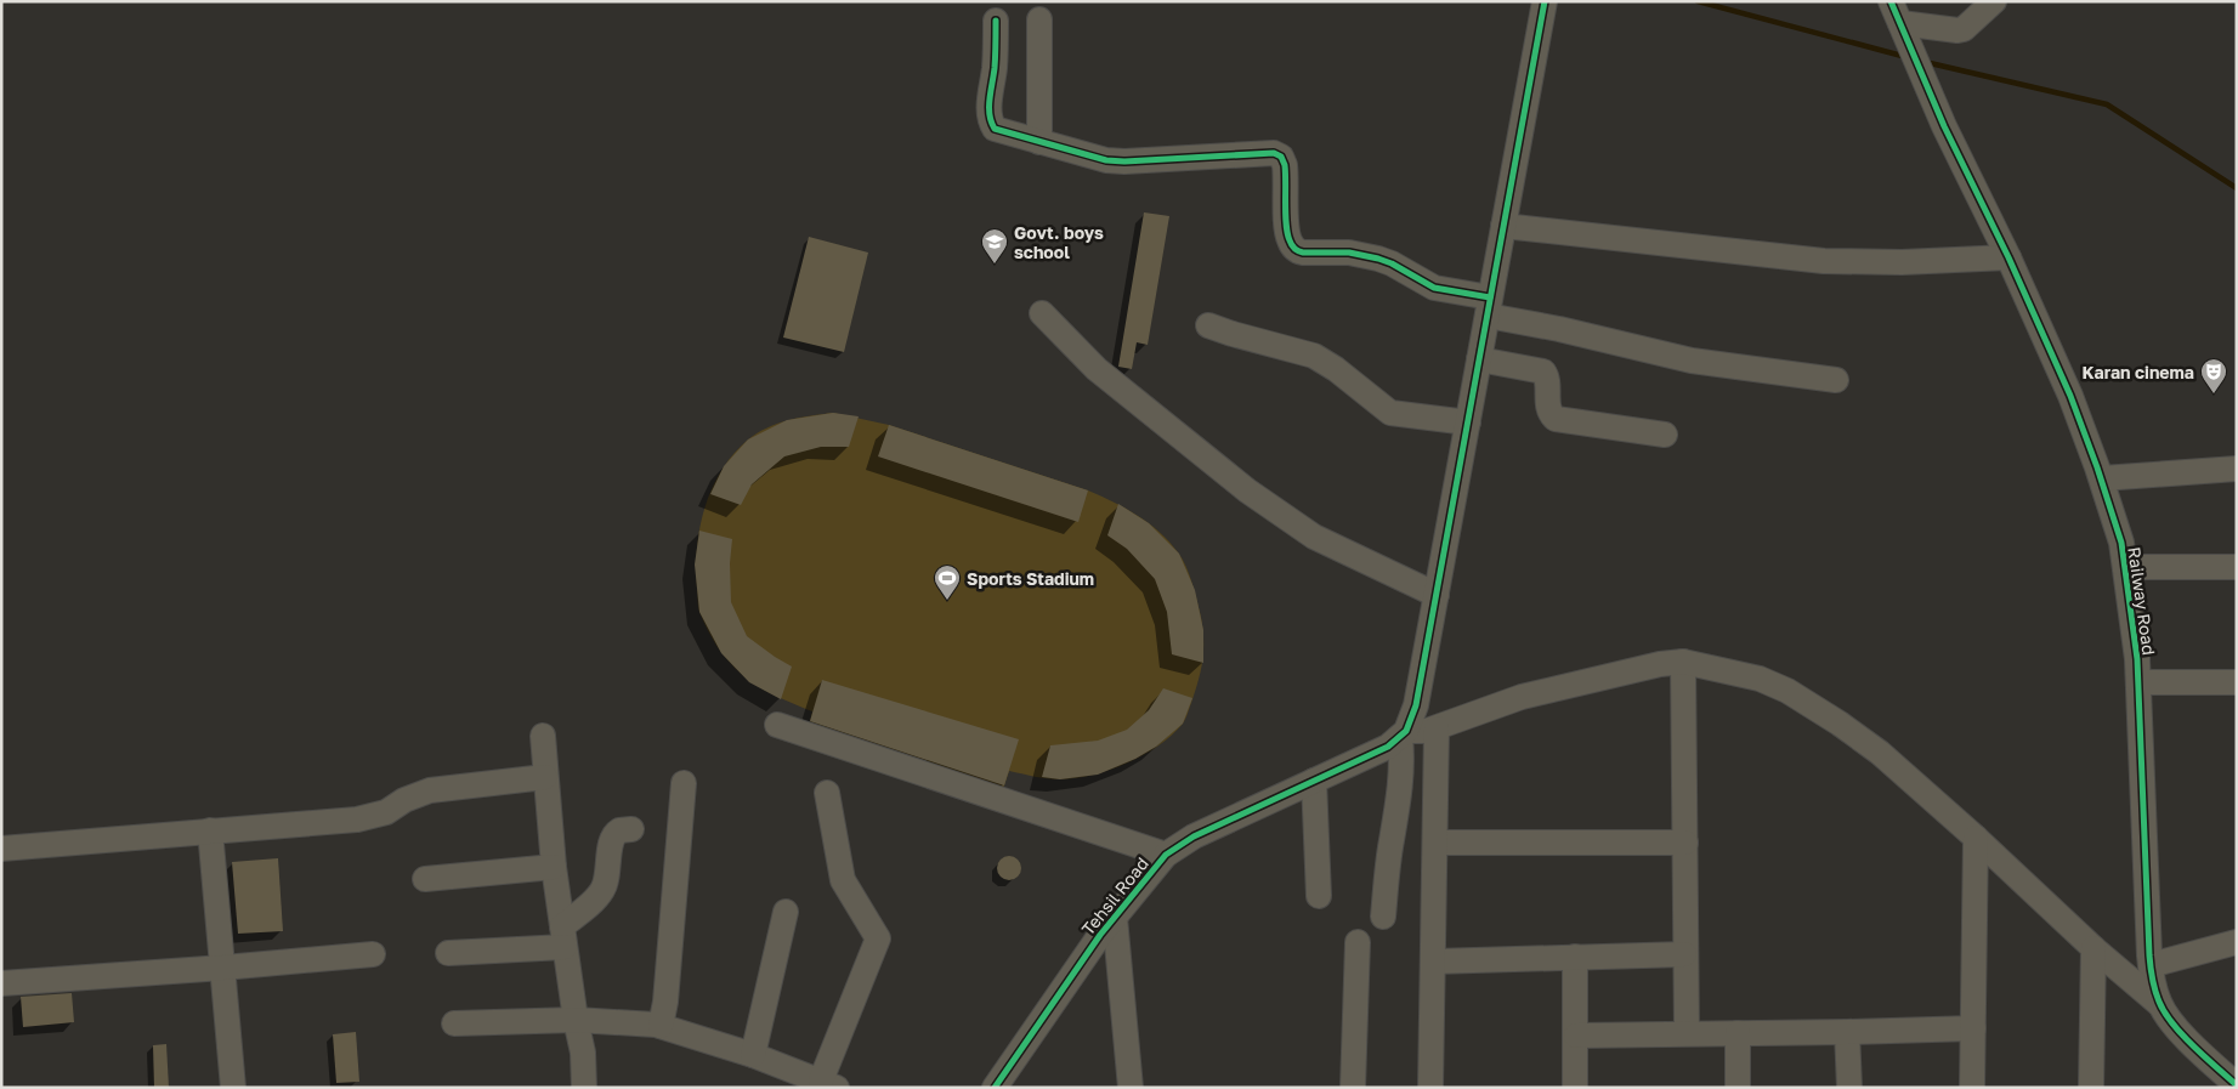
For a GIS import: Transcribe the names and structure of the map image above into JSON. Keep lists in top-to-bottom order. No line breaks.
{"streets":{"street":["Railway Road","Tehsil Road"]},"places":{"school or university":["Govt. boys school"],"theatre":["Karan cinema"],"sports":["Sports Stadium"]}}
